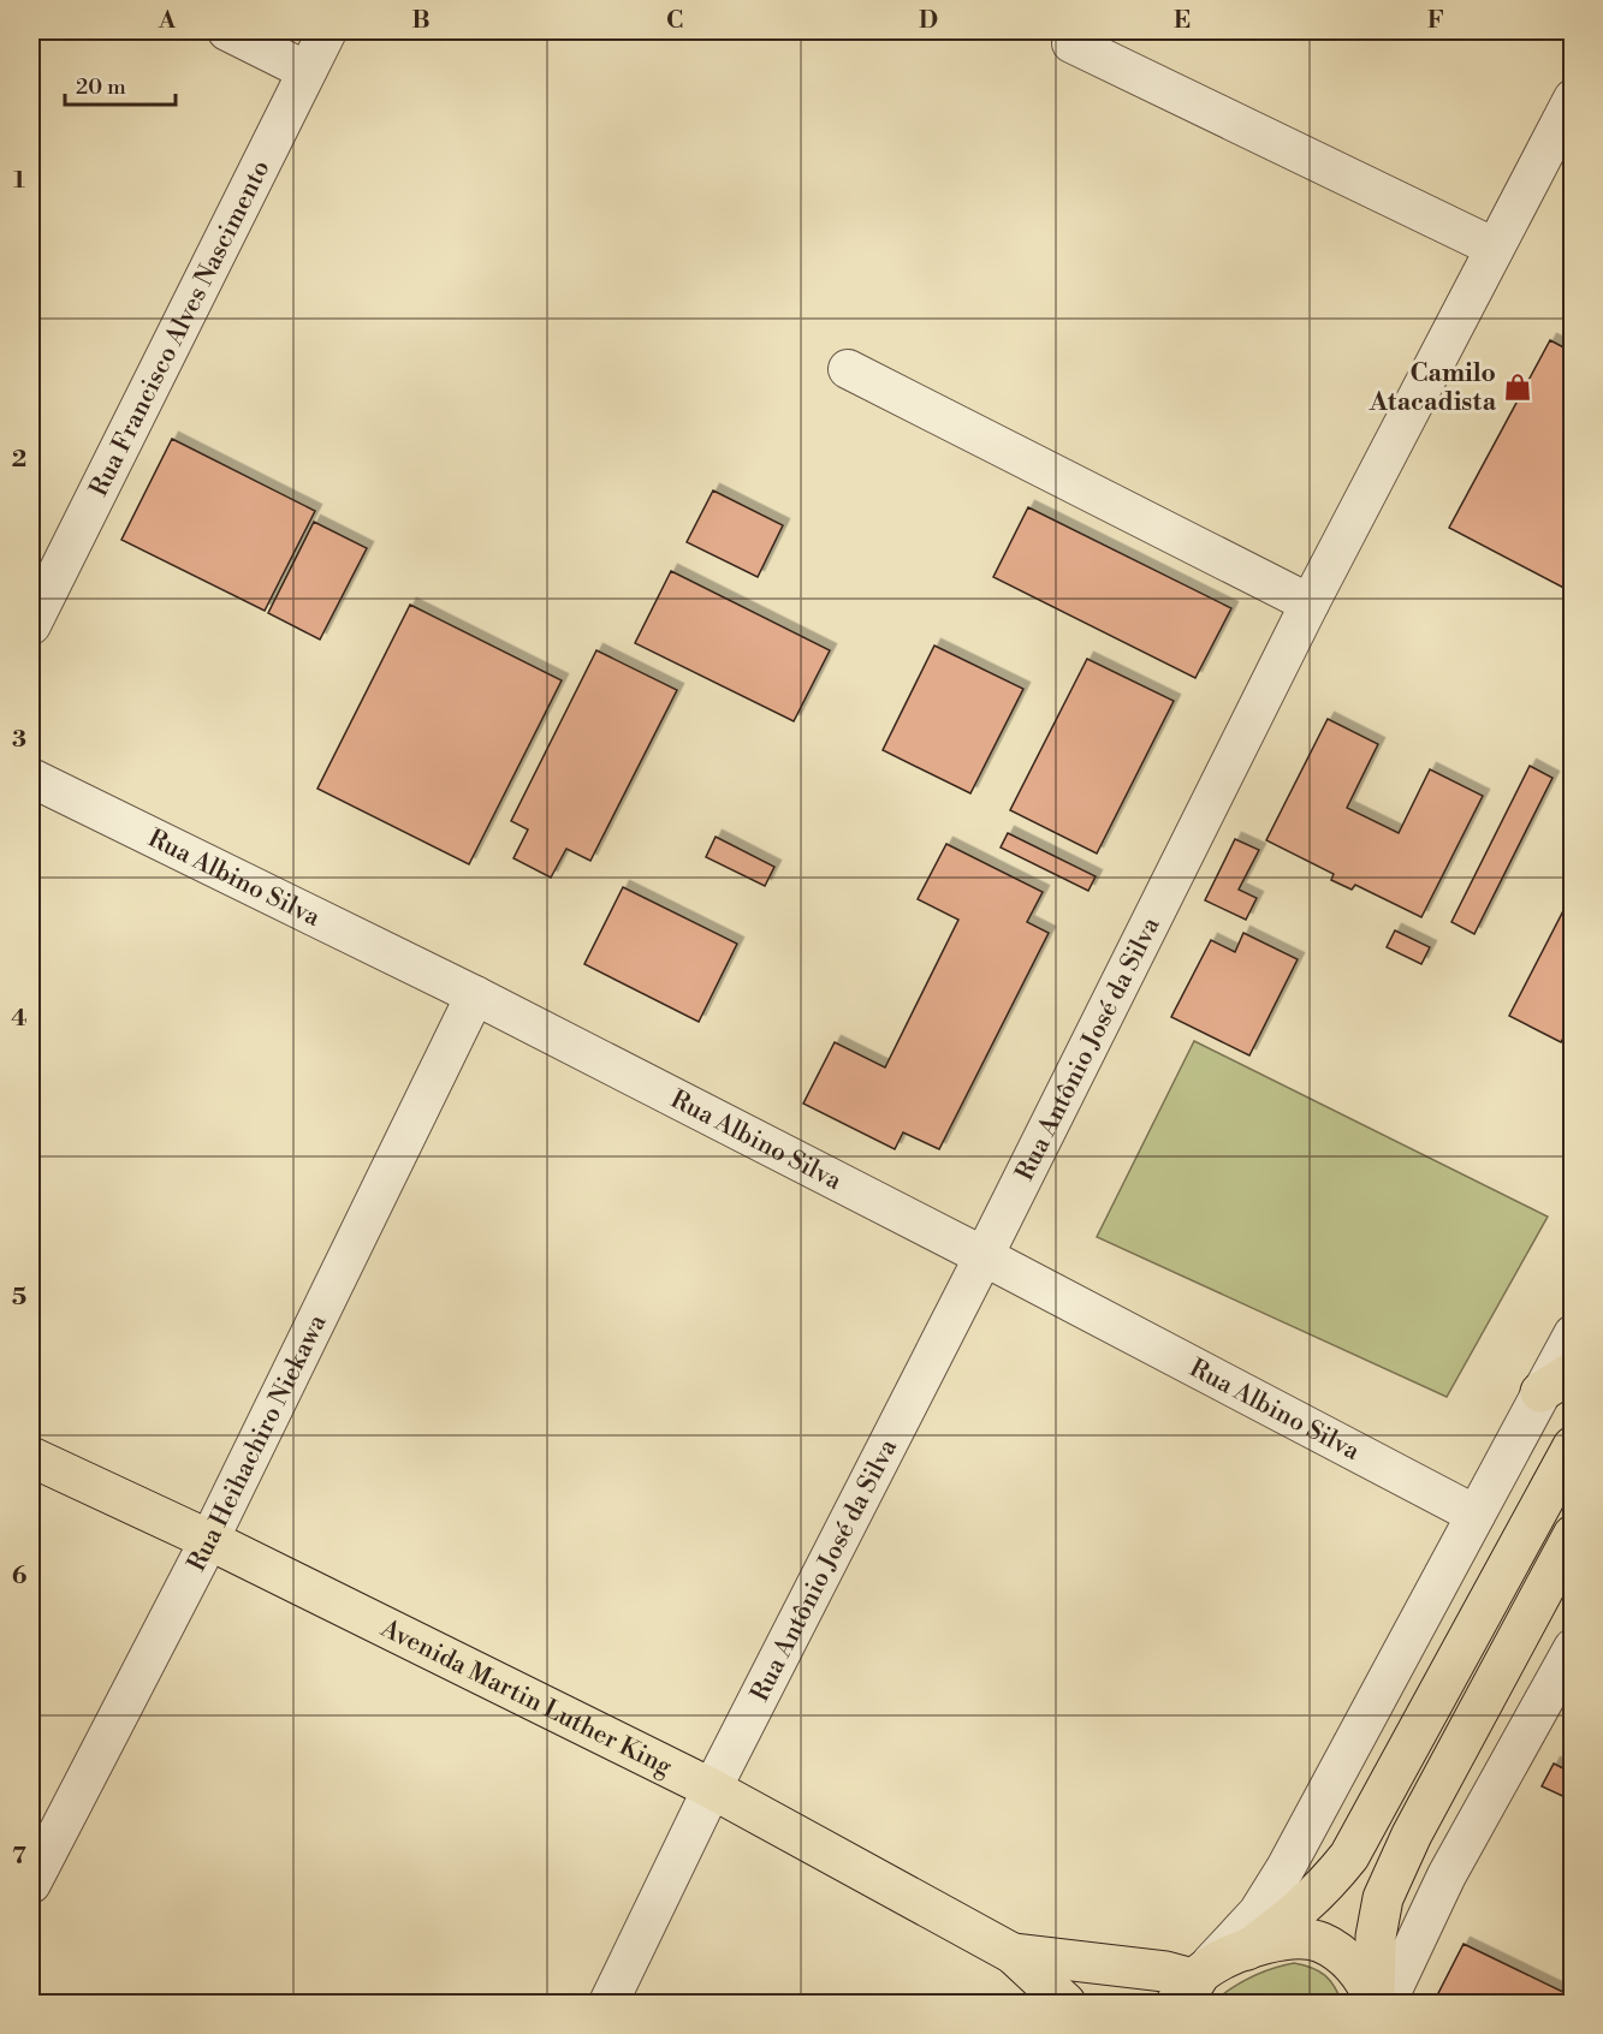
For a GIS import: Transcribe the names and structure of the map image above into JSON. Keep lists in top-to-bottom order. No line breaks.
{"streets":{"main road":["Avenida Martin Luther King"],"street":["Rua Francisco Alves Nascimento","Rua Albino Silva","Rua Antônio José da Silva","Rua Heihachiro Niekawa"]},"crossings":[["Rua Albino Silva","Rua Antônio José da Silva"],["Rua Albino Silva","Rua Heihachiro Niekawa"],["Rua Antônio José da Silva","Avenida Martin Luther King"],["Rua Heihachiro Niekawa","Avenida Martin Luther King"]],"places":{"shop":["Camilo Atacadista"]},"scale_bar":"20 m","grid":{"columns":["A","B","C","D","E","F"],"rows":["1","2","3","4","5","6","7"]}}
